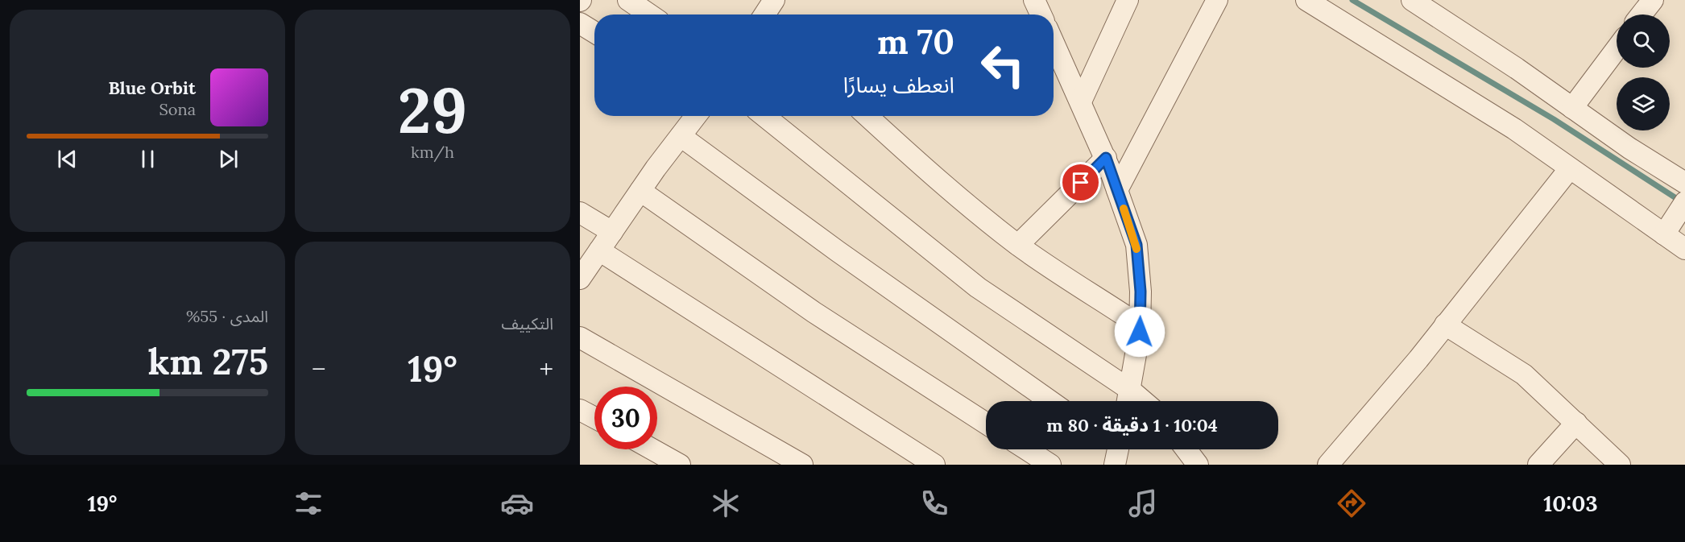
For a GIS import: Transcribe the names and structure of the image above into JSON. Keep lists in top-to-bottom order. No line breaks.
{"page":{"tile":[["29","km/h"],"التكييف",["المدى · 55%","275 km"]],"turn":["70 m","انعطف يسارًا"],"song":["Blue Orbit","Sona"],"heat":["−","19°","+"],"limit":"30","trip":"10:04 · 1 دقيقة · 80 m","tabs":["10:03","19°"]}}
